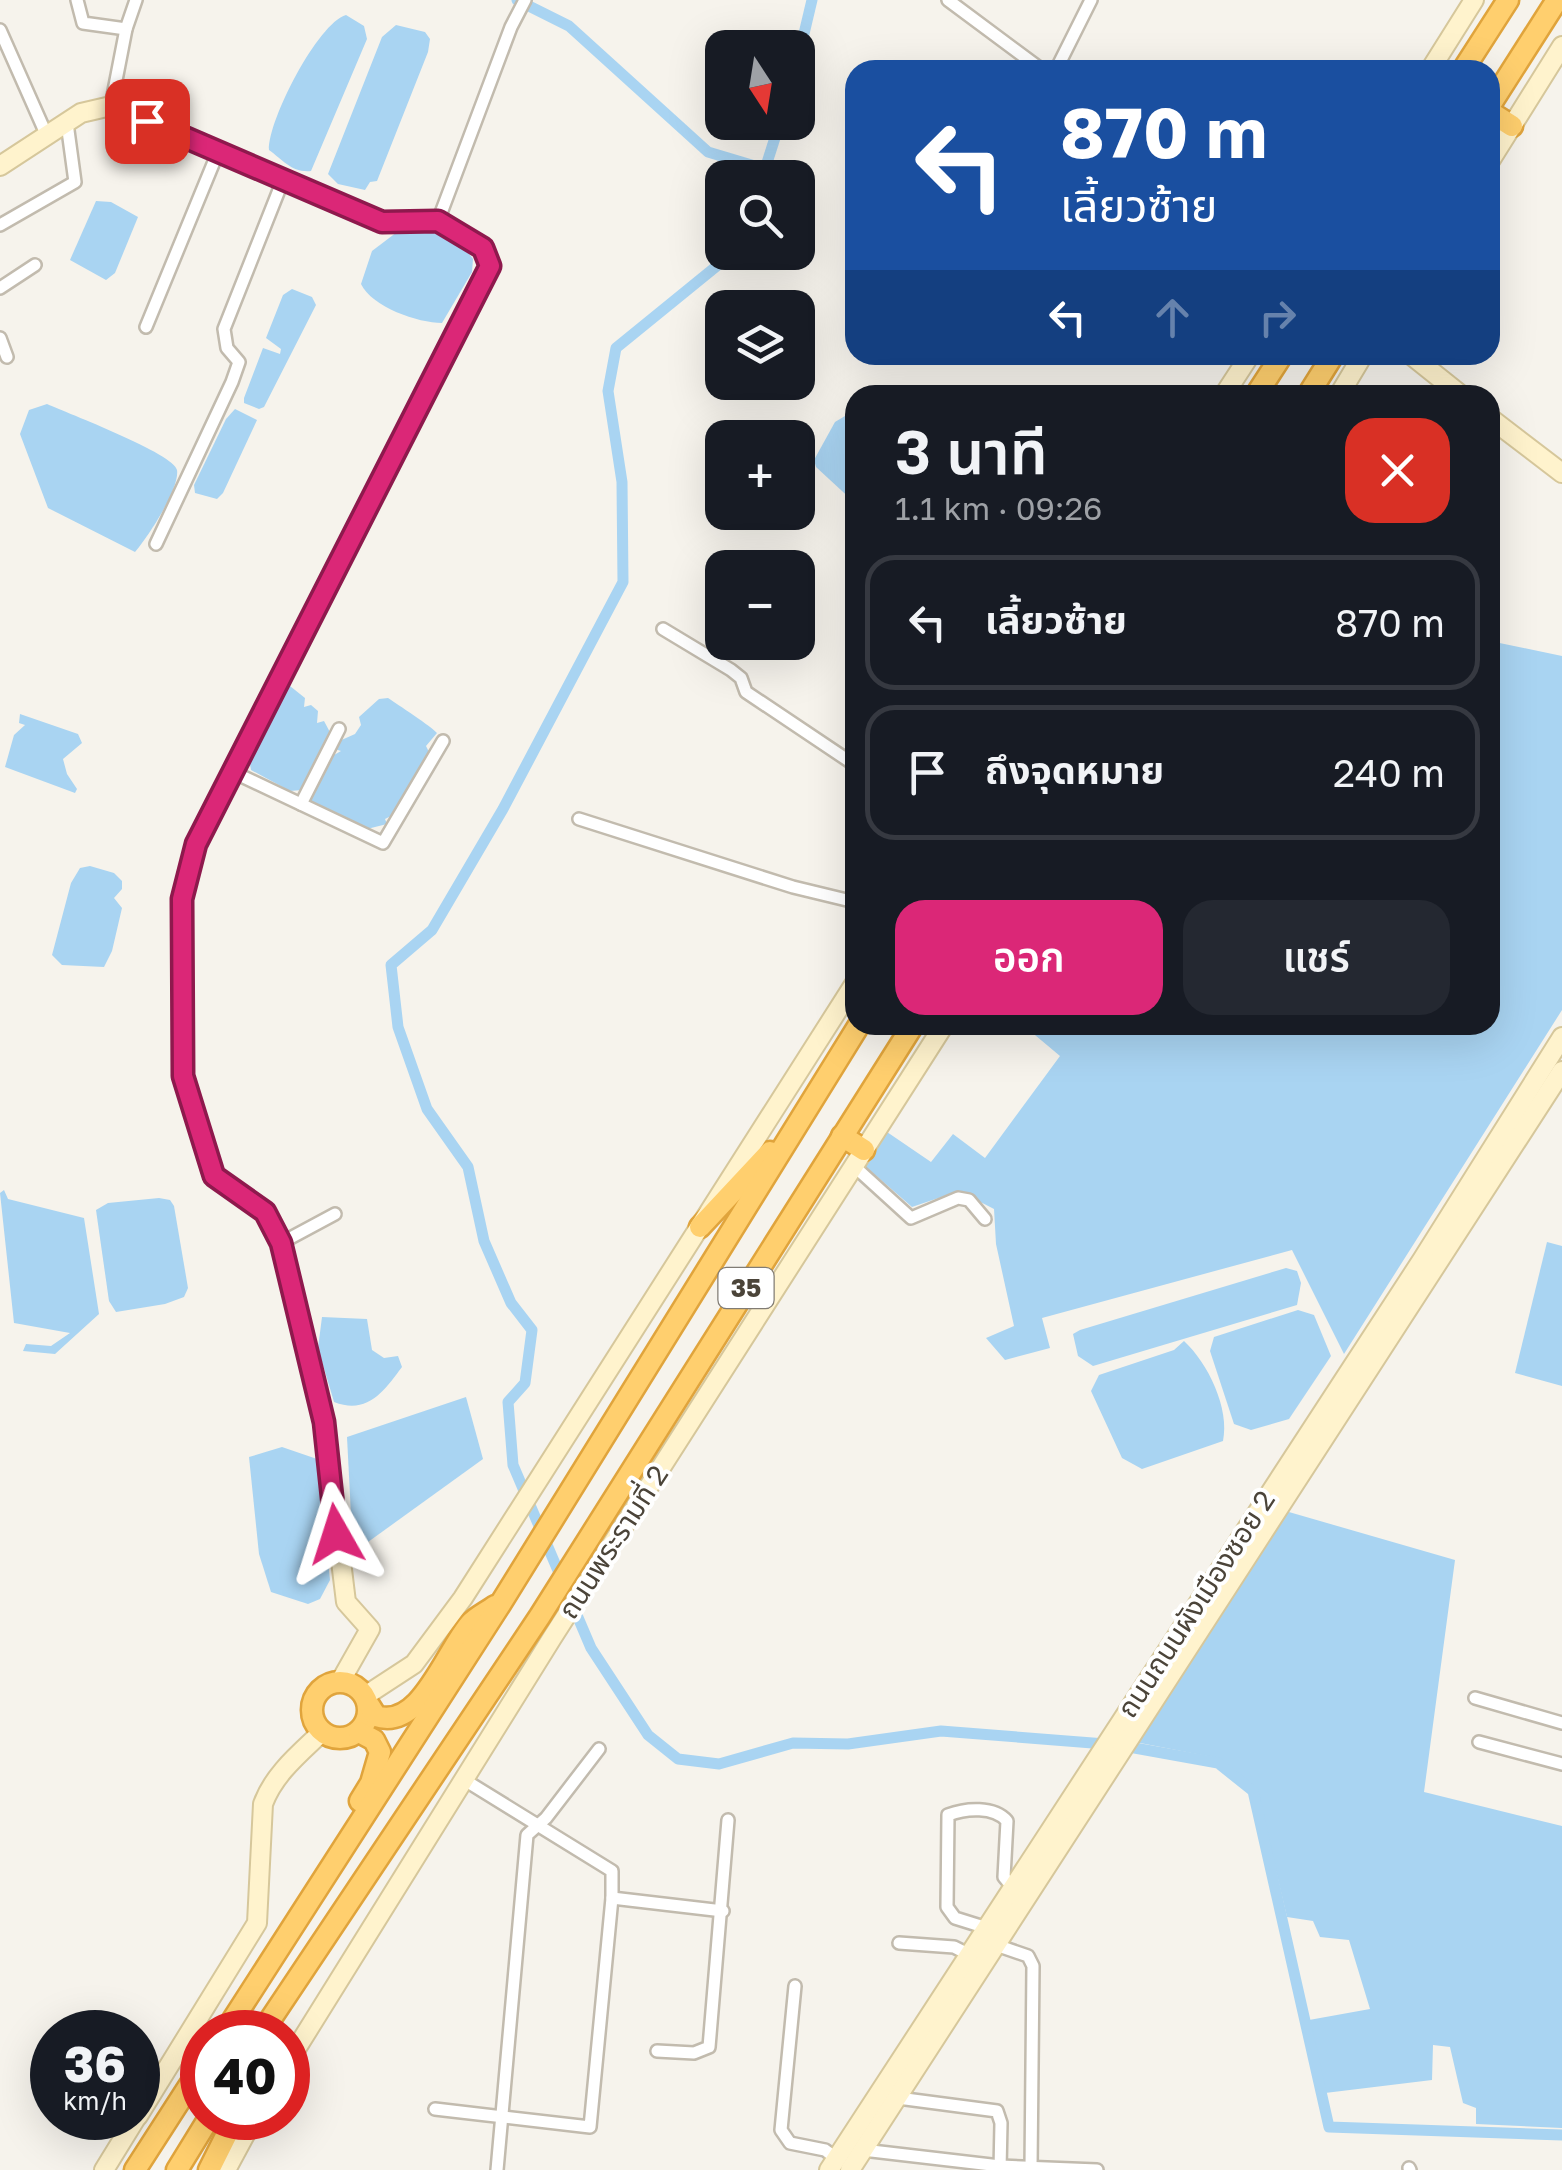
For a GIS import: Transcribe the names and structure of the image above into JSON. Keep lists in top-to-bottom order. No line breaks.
{"streets":{"highway":["35","ถนนพระรามที่ 2"],"street":["ถนนถนนผังเมืองซอย 2"]},"north":"bottom","page":{"map_buttons":["+","−"],"turn":["870 m","เลี้ยวซ้าย"],"heading":["3 นาที","1.1 km · 09:26"],"list":[{"name":"เลี้ยวซ้าย","value":"870 m"},{"name":"ถึงจุดหมาย","value":"240 m"}],"buttons":["ออก","แชร์"],"speed":"36 km/h","limit":"40"}}
